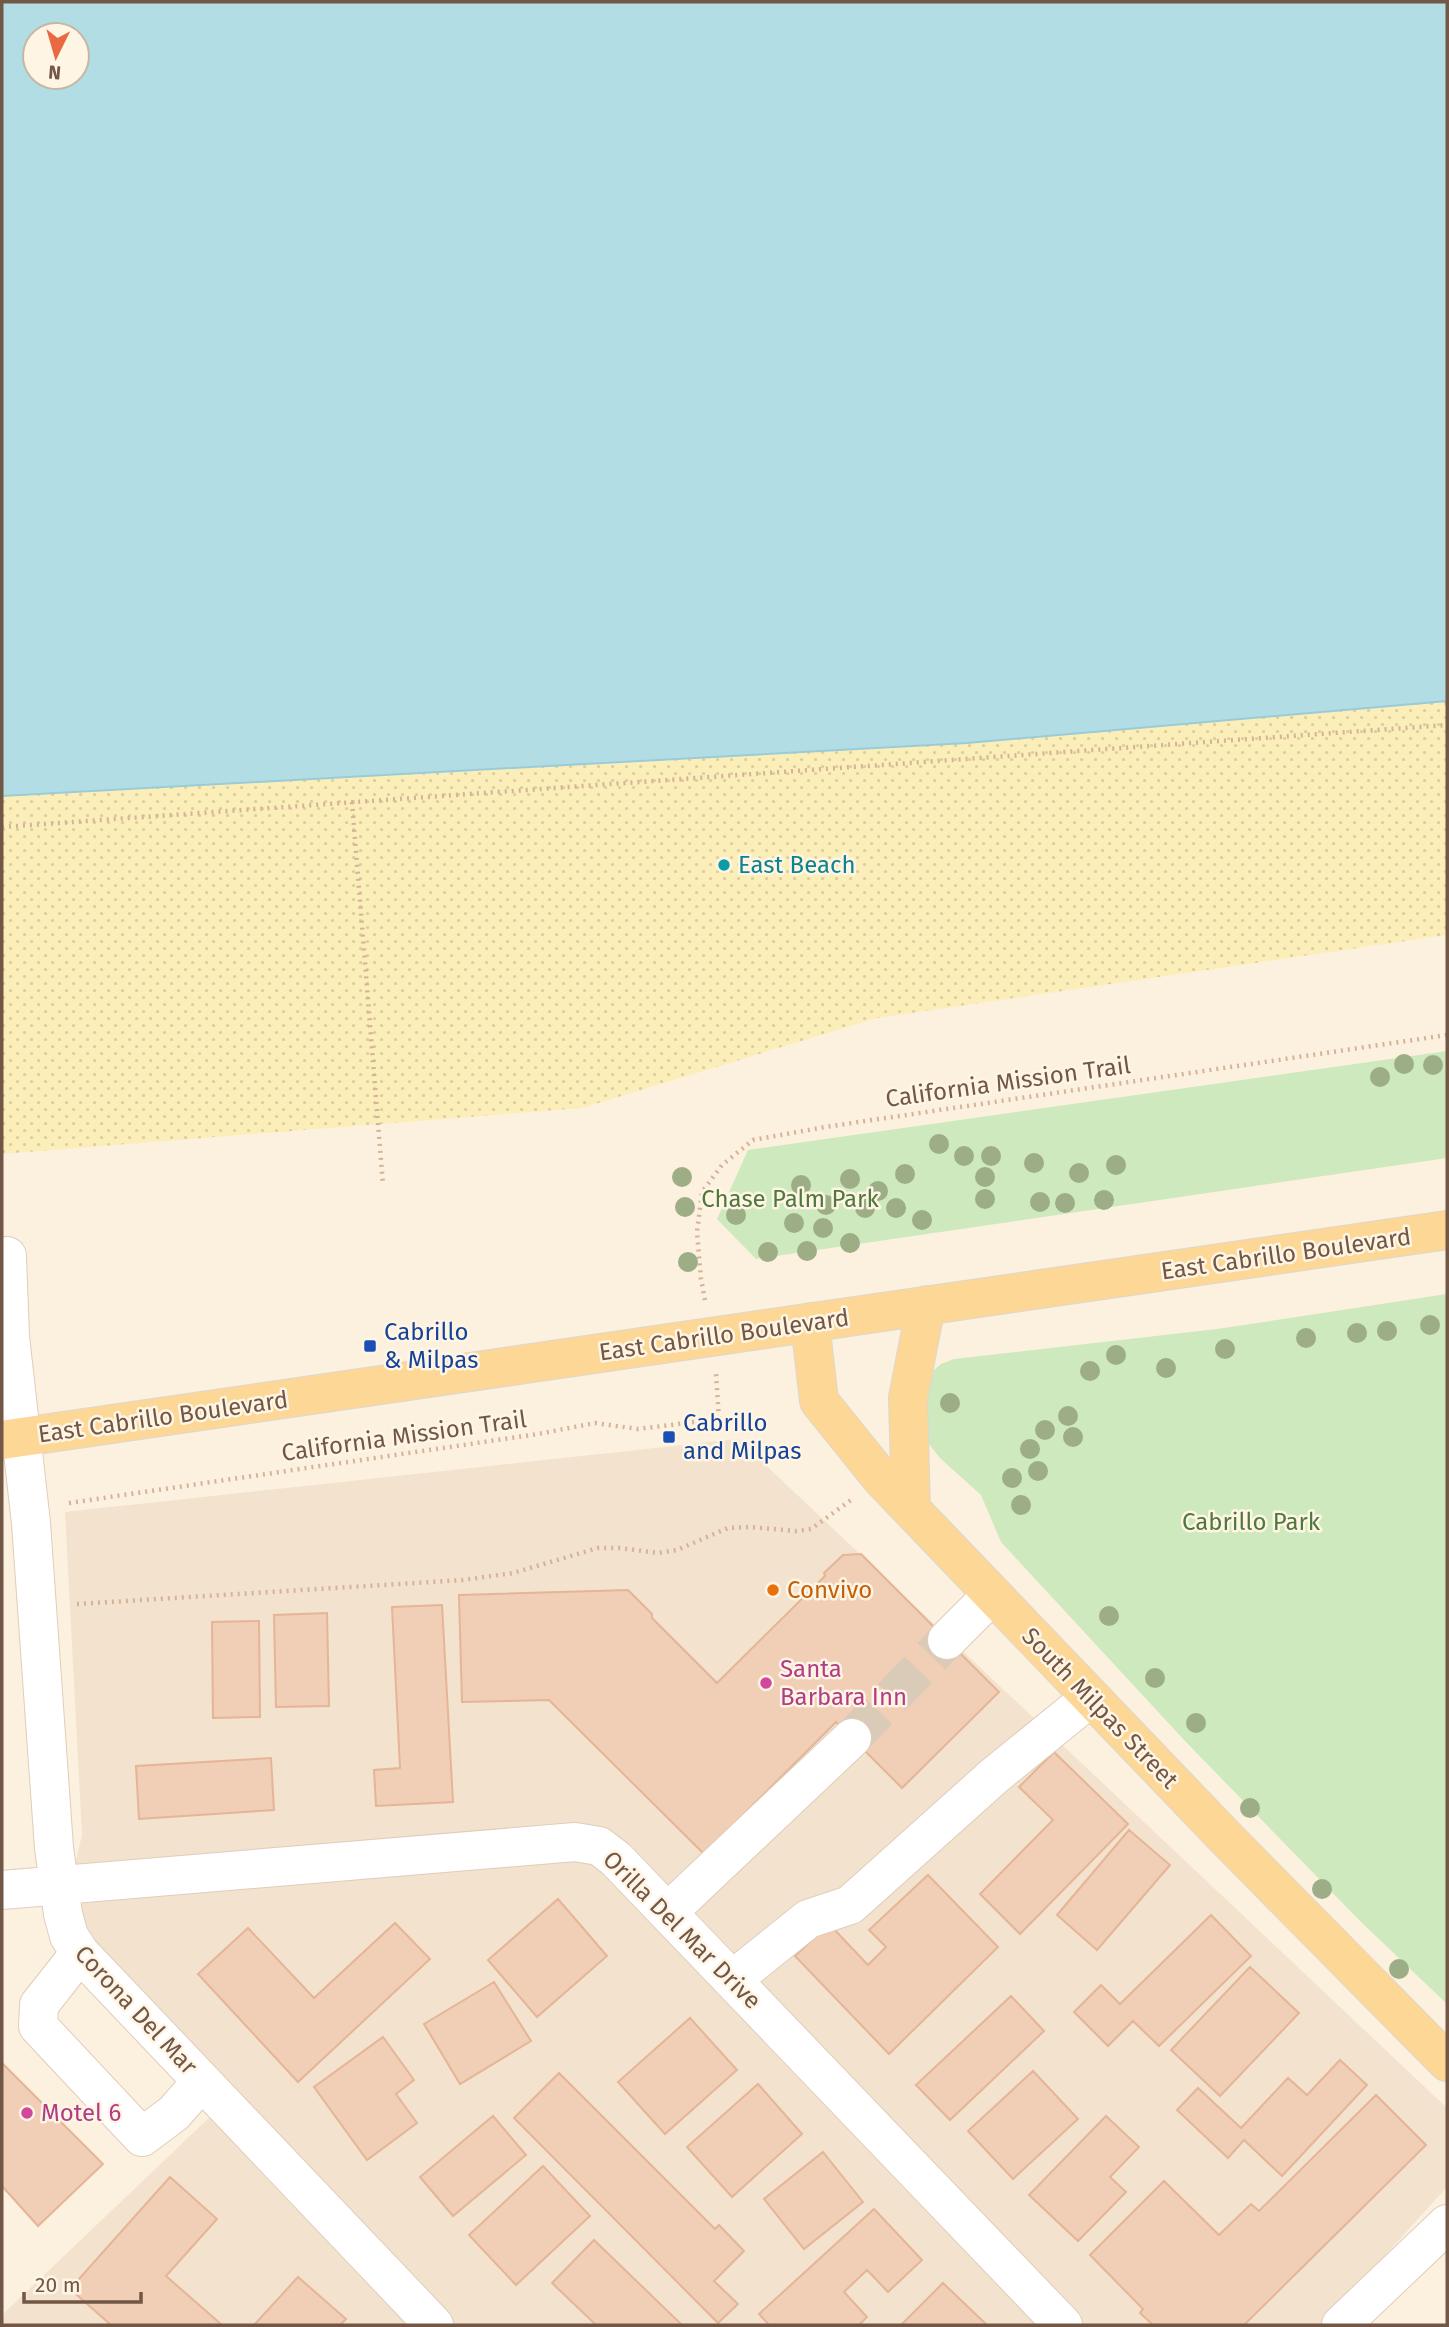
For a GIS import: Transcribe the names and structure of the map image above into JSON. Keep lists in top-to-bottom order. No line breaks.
{"streets":{"main road":["East Cabrillo Boulevard","South Milpas Street"],"street":["Orilla Del Mar Drive","Corona Del Mar"],"path":["California Mission Trail"]},"crossings":[["East Cabrillo Boulevard","South Milpas Street"],["East Cabrillo Boulevard","Corona Del Mar"],["Orilla Del Mar Drive","Corona Del Mar"]],"parks":["Chase Palm Park","Cabrillo Park"],"places":{"other":["East Beach","Convivo","Santa Barbara Inn","Motel 6"],"transit":["Cabrillo & Milpas","Cabrillo and Milpas"]},"scale_bar":"20 m","north":"bottom"}
